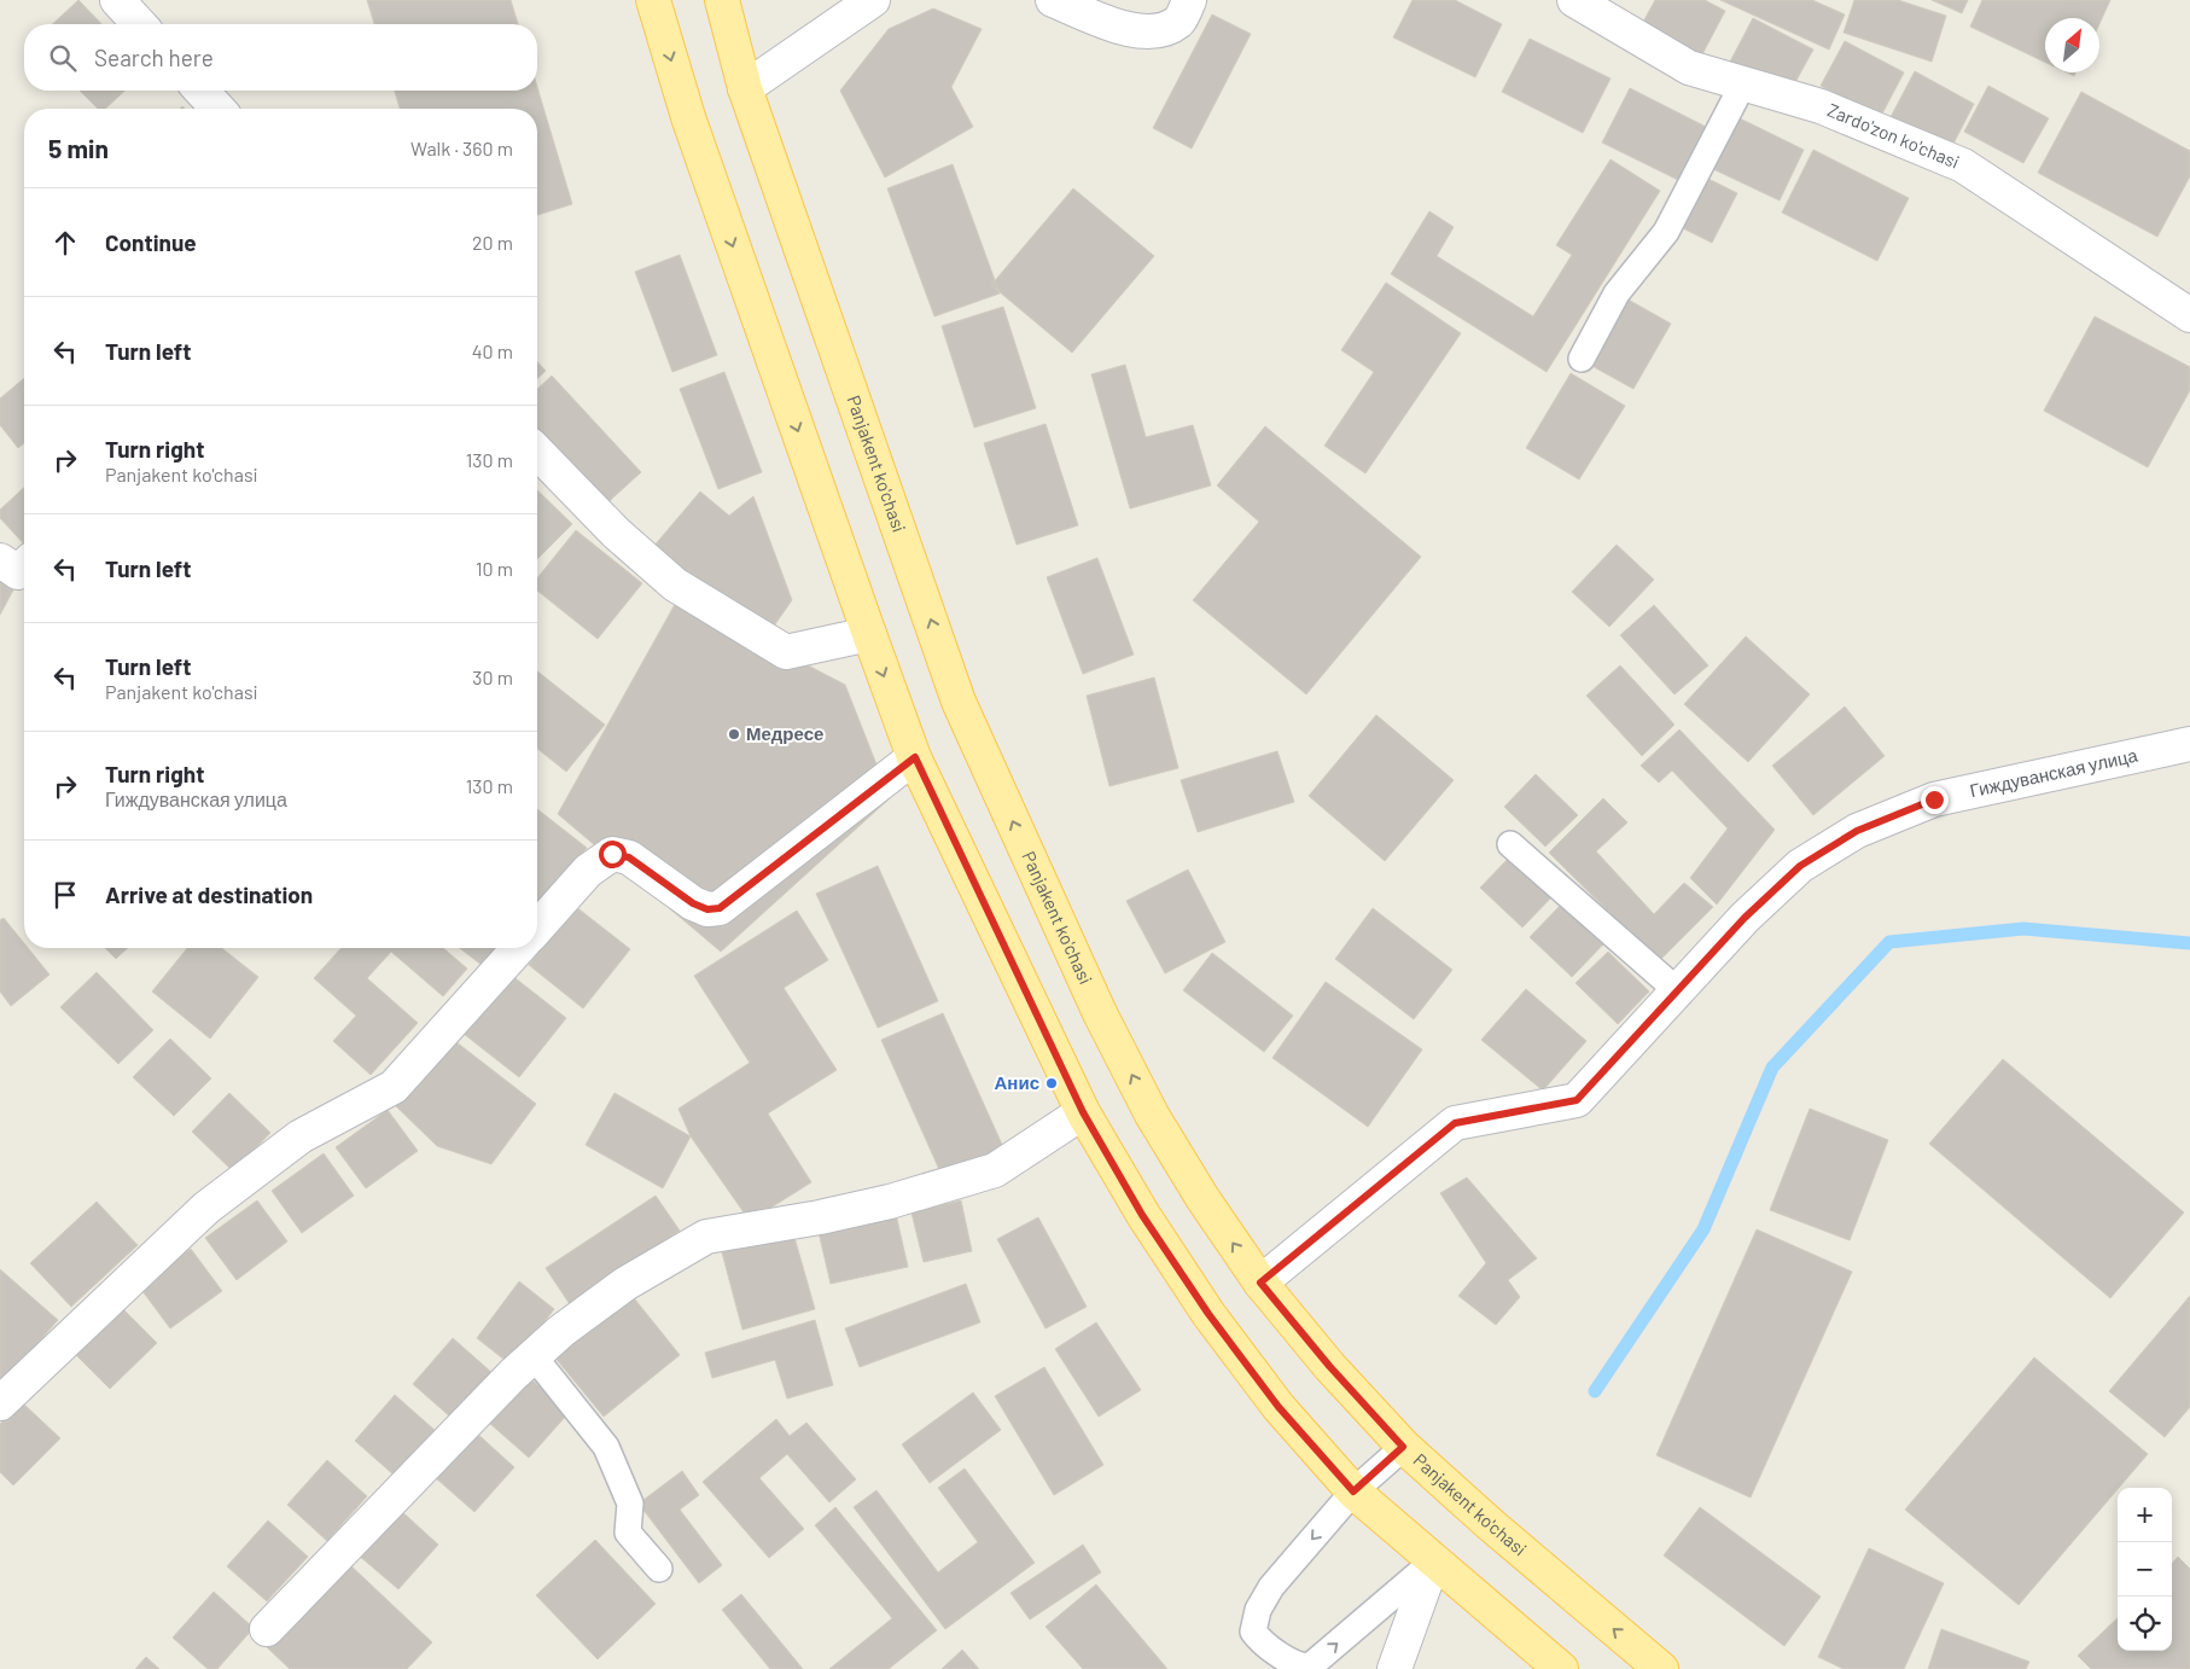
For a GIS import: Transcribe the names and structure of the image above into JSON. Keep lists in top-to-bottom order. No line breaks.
{"streets":{"main road":["Panjakent ko'chasi"],"street":["Zardo'zon ko'chasi","Гиждуванская улица"]},"crossings":[["Panjakent ko'chasi","Гиждуванская улица"]],"places":["Медресе","Анис"],"north":"top right","page":{"search":"Search here","heading":["5 min","Walk · 360 m"],"list":[["Continue","20 m"],["Turn left","40 m"],["Turn right","Panjakent ko'chasi","130 m"],["Turn left","10 m"],["Turn left","Panjakent ko'chasi","30 m"],["Turn right","Гиждуванская улица","130 m"],"Arrive at destination"],"map_buttons":["+","−"]}}
